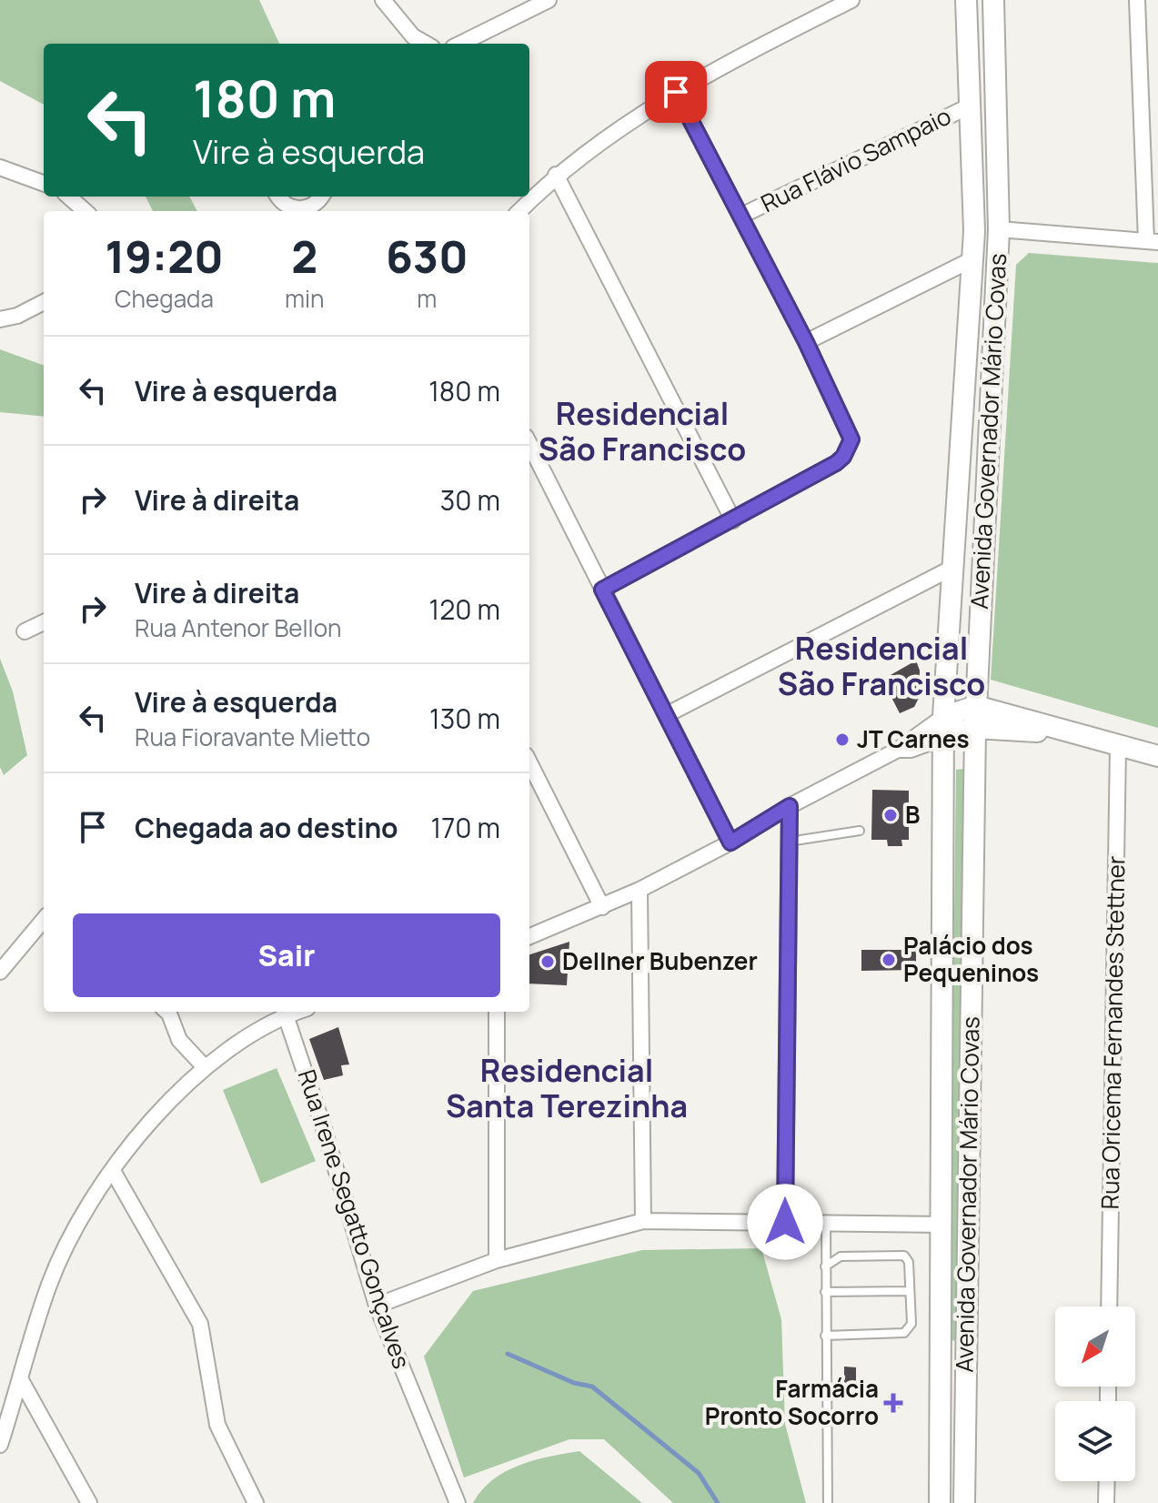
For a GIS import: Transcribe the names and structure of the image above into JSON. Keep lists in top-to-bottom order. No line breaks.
{"streets":{"main road":["Avenida Governador Mário Covas"],"street":["Rua Flávio Sampaio","Rua Oricema Fernandes Stettner","Rua Irene Segatto Gonçalves"]},"crossings":[["Rua Flávio Sampaio","Avenida Governador Mário Covas"]],"districts":["Residencial São Francisco","Residencial São Francisco","Residencial Santa Terezinha"],"places":{"other":["JT Carnes","B","Palácio dos Pequeninos","Dellner Bubenzer"],"health":["Farmácia Pronto Socorro"]},"north":"bottom left","page":{"turn":["180 m","Vire à esquerda"],"eta":["19:20","Chegada","2","min","630","m"],"list":[{"name":"Vire à esquerda","value":"180 m"},{"name":"Vire à direita","value":"30 m"},{"name":"Vire à direita","note":"Rua Antenor Bellon","value":"120 m"},{"name":"Vire à esquerda","note":"Rua Fioravante Mietto","value":"130 m"},{"name":"Chegada ao destino","value":"170 m"}],"buttons":"Sair"}}
